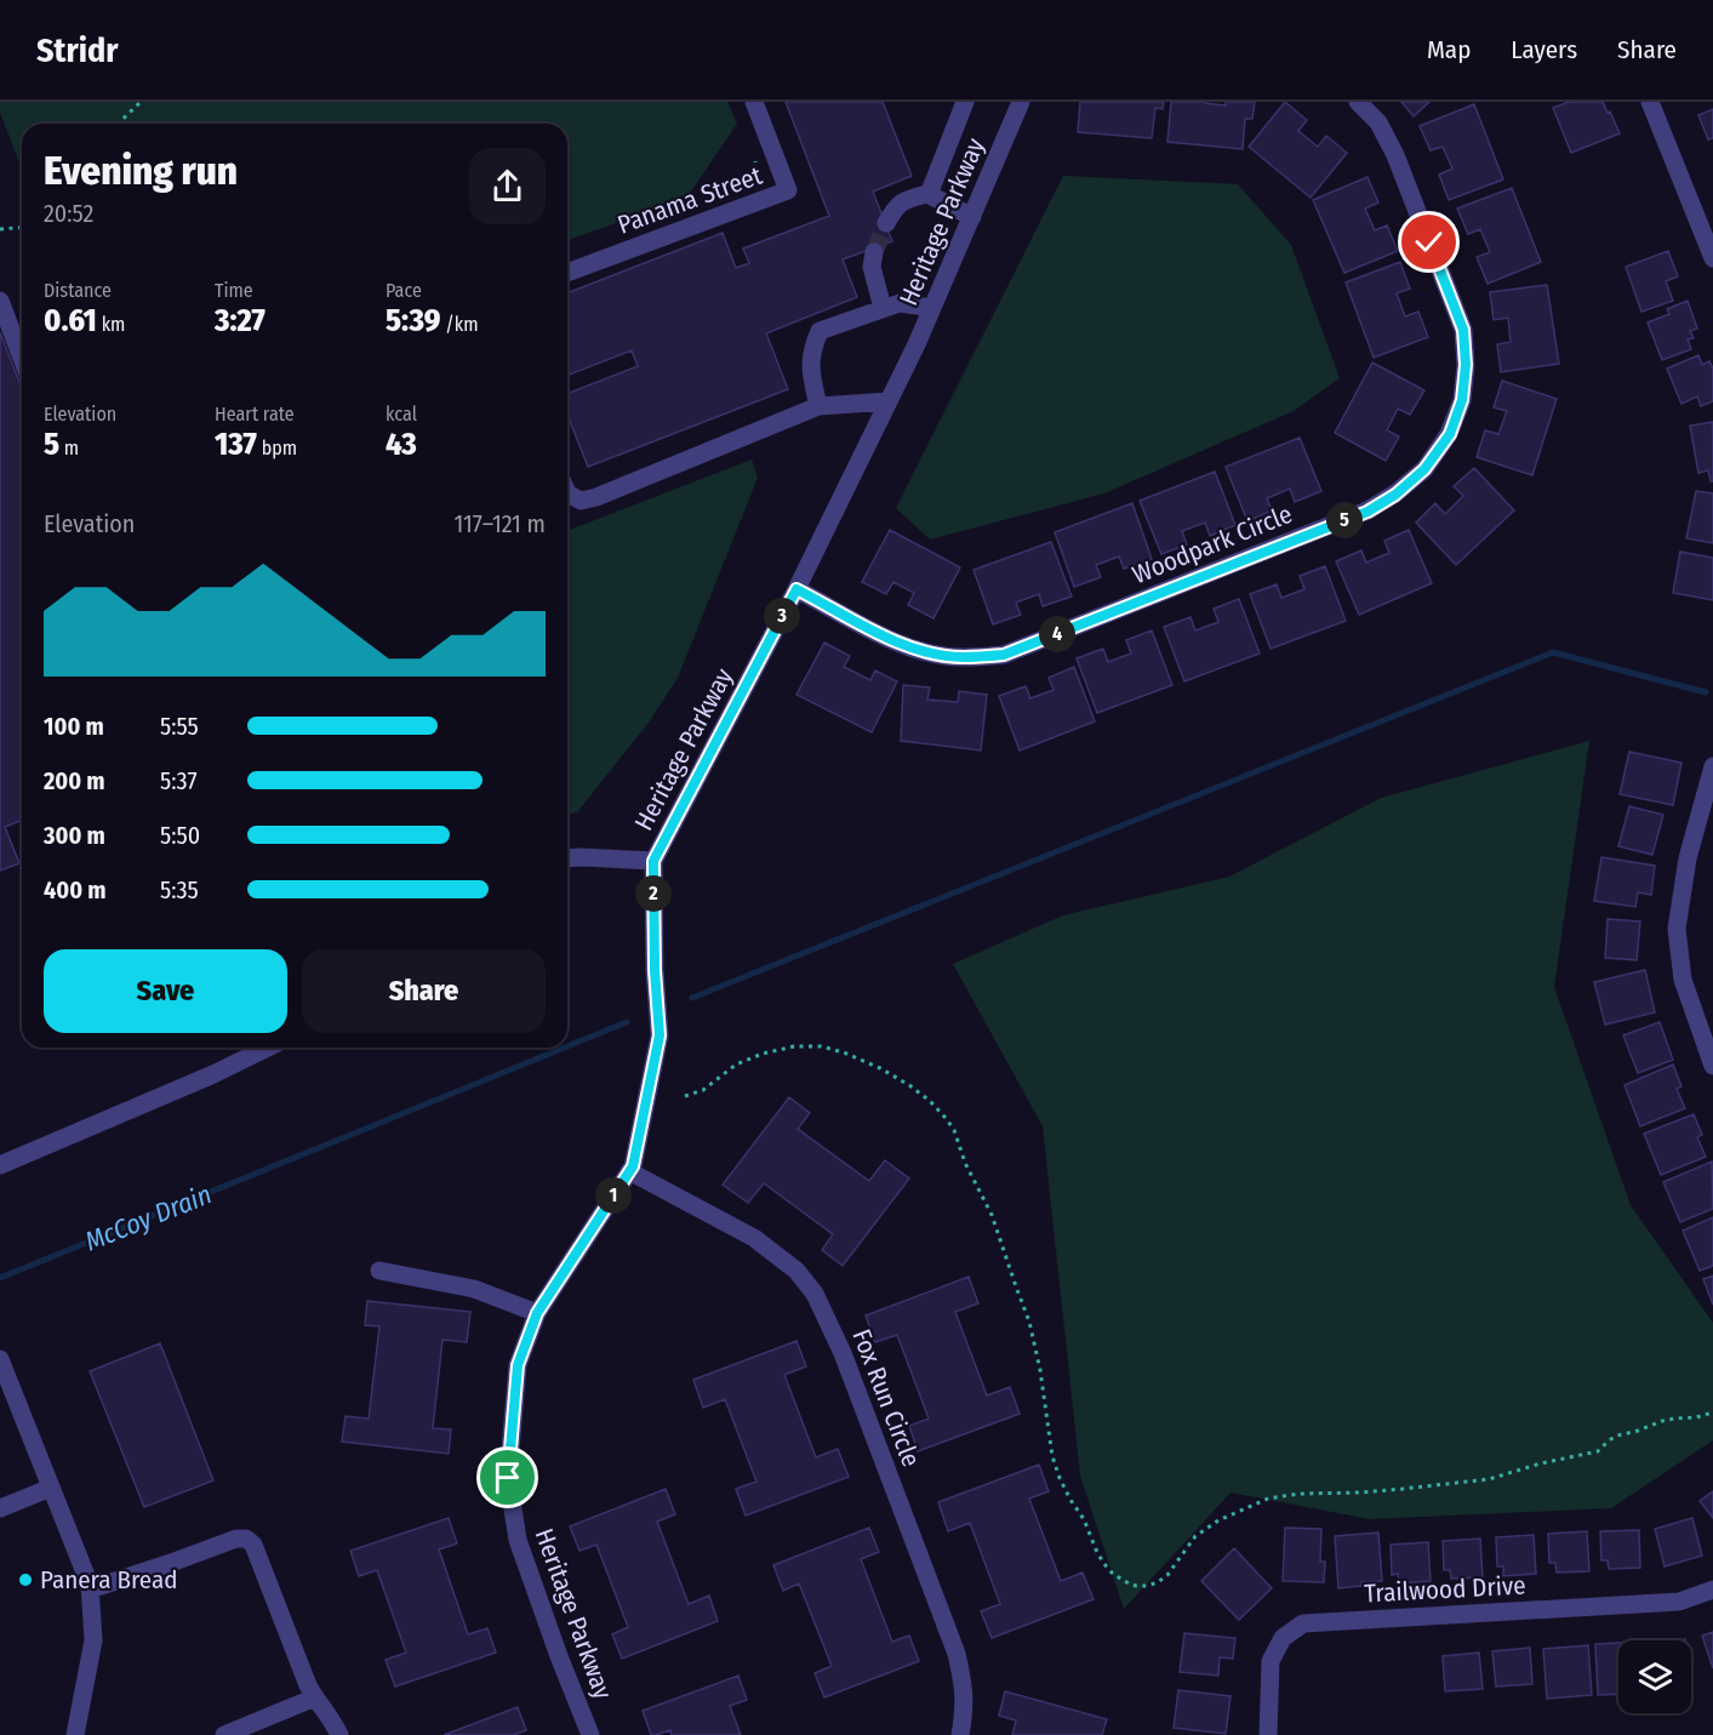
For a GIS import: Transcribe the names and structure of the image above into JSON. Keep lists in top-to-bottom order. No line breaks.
{"streets":{"street":["Panama Street","Heritage Parkway","Woodpark Circle","Fox Run Circle","Trailwood Drive"]},"crossings":[["Heritage Parkway","Woodpark Circle"],["Heritage Parkway","Fox Run Circle"]],"water":["McCoy Drain"],"places":["Panera Bread"],"page":{"header":"Stridr","nav":["Map","Layers","Share"],"heading":["Evening run","20:52"],"stats":[["Distance","0.61 km"],["Time","3:27"],["Pace","5:39 /km"],["Elevation","5 m"],["Heart rate","137 bpm"],["kcal","43"]],"chart":["Elevation","117–121 m"],"pins":["5","3","4","2","1"],"list":[{"name":"100 m","note":"5:55"},{"name":"200 m","note":"5:37"},{"name":"300 m","note":"5:50"},{"name":"400 m","note":"5:35"}],"buttons":["Save","Share"]}}
